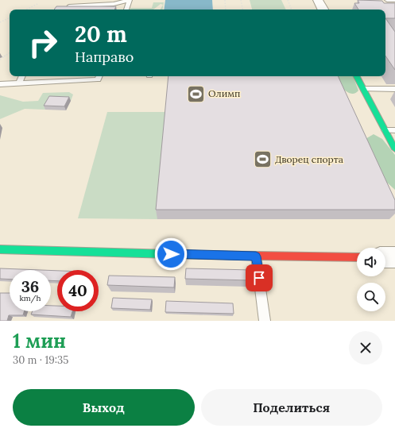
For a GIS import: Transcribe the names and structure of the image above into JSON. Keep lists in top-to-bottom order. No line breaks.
{"places":{"sports":["Олимп","Дворец спорта"]},"page":{"turn":["20 m","Направо"],"speed":"36 km/h","limit":"40","heading":["1 мин","30 m · 19:35"],"buttons":["Выход","Поделиться"]}}
